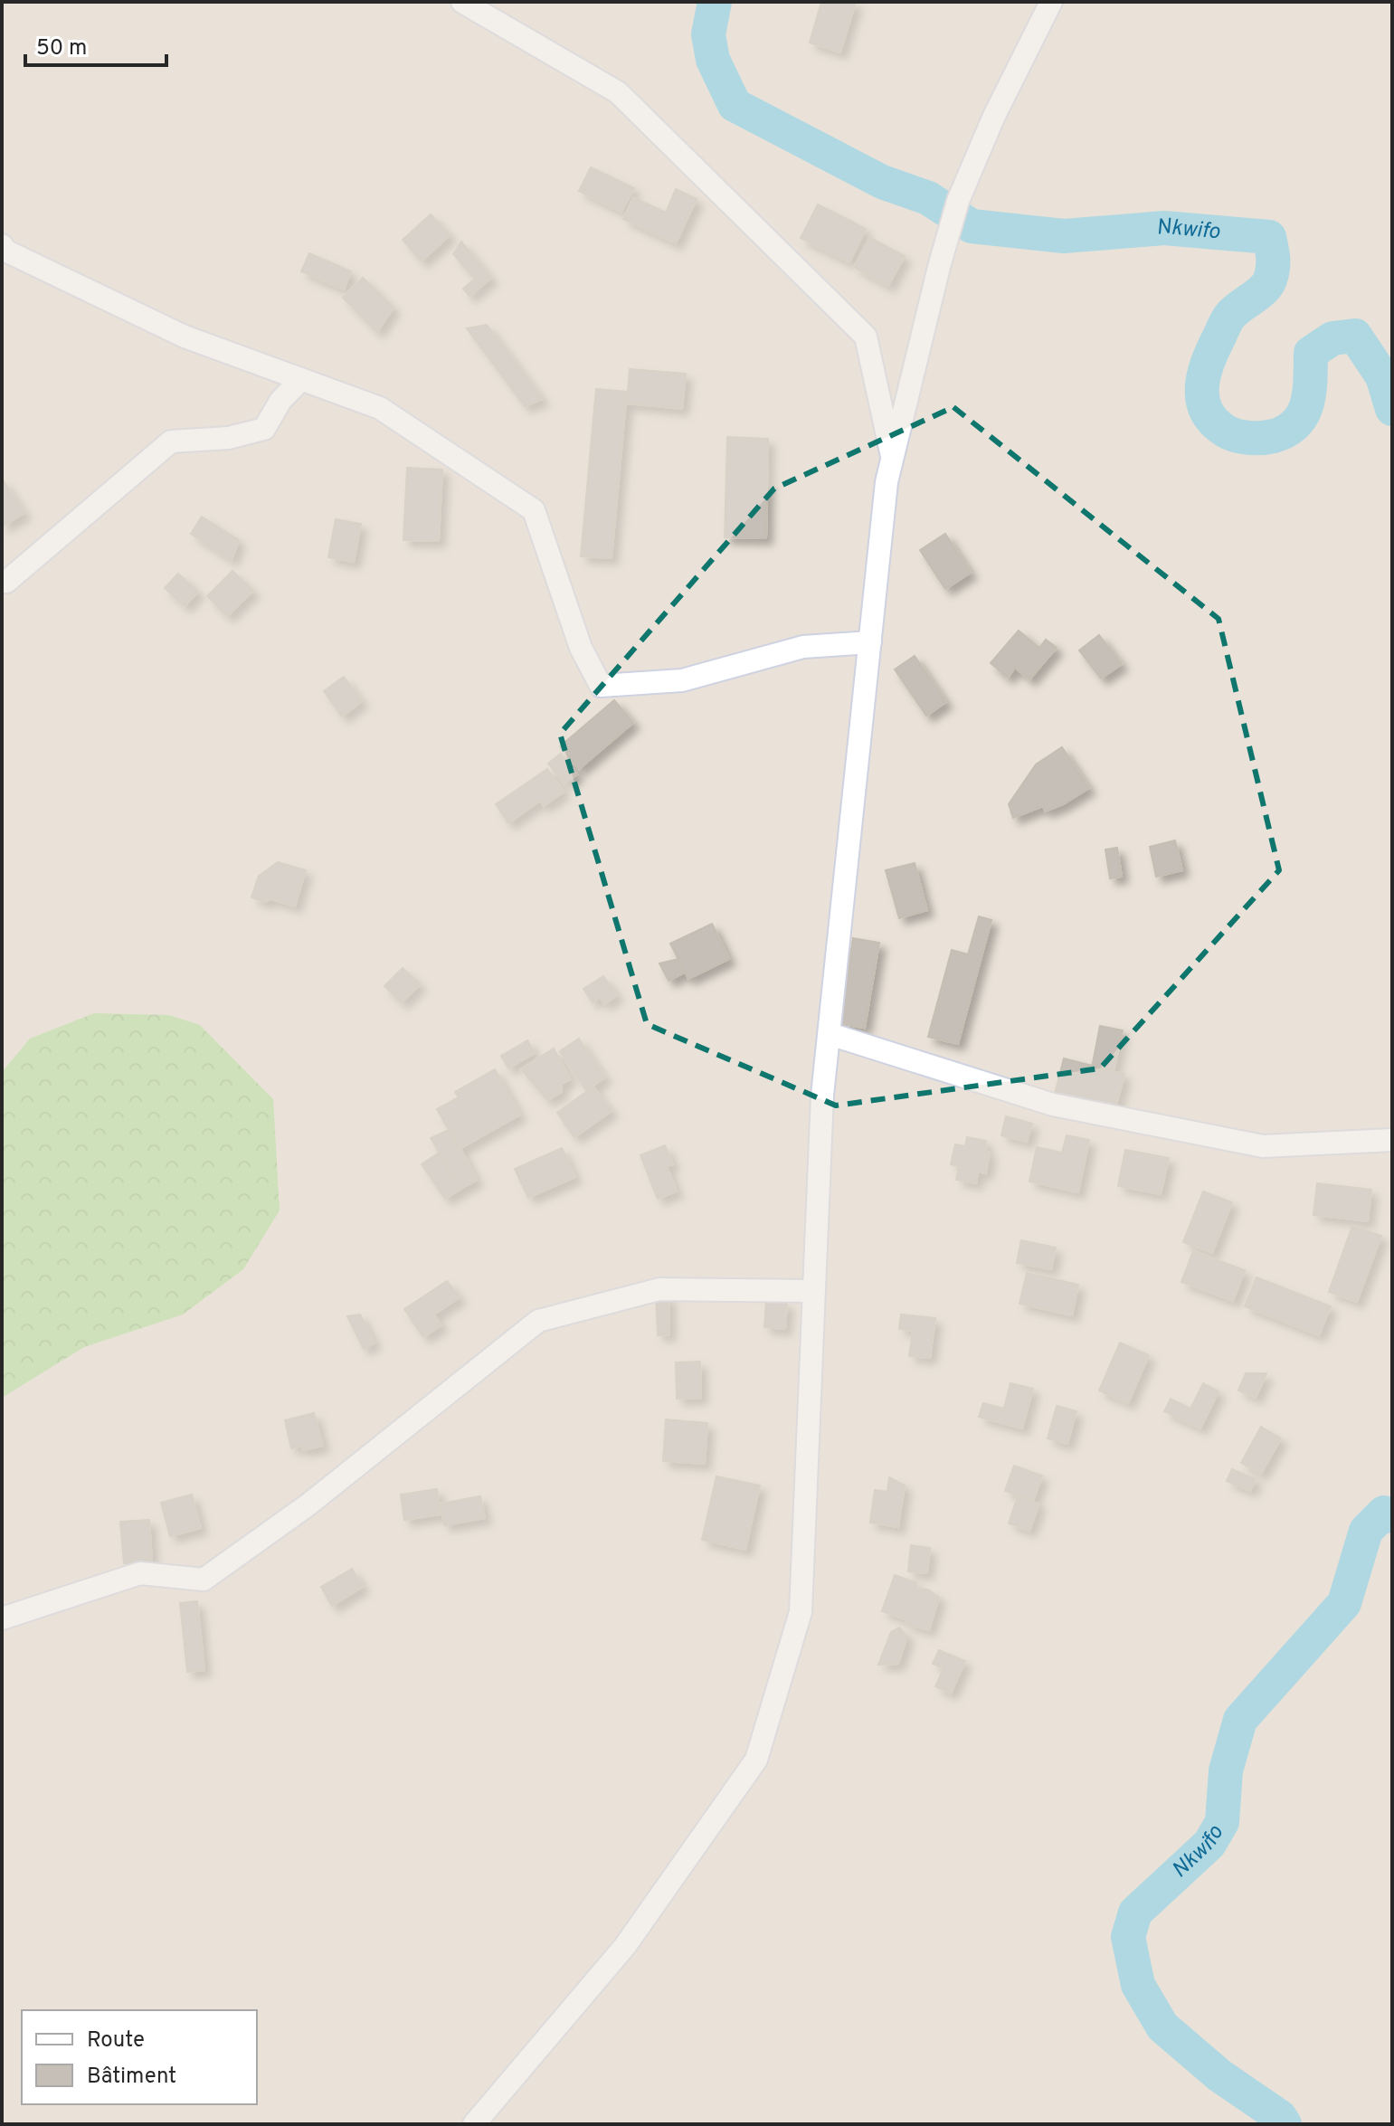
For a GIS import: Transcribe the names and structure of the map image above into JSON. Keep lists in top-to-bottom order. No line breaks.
{"water":["Nkwifo"],"legend":["Route","Bâtiment"],"scale_bar":"50 m"}
